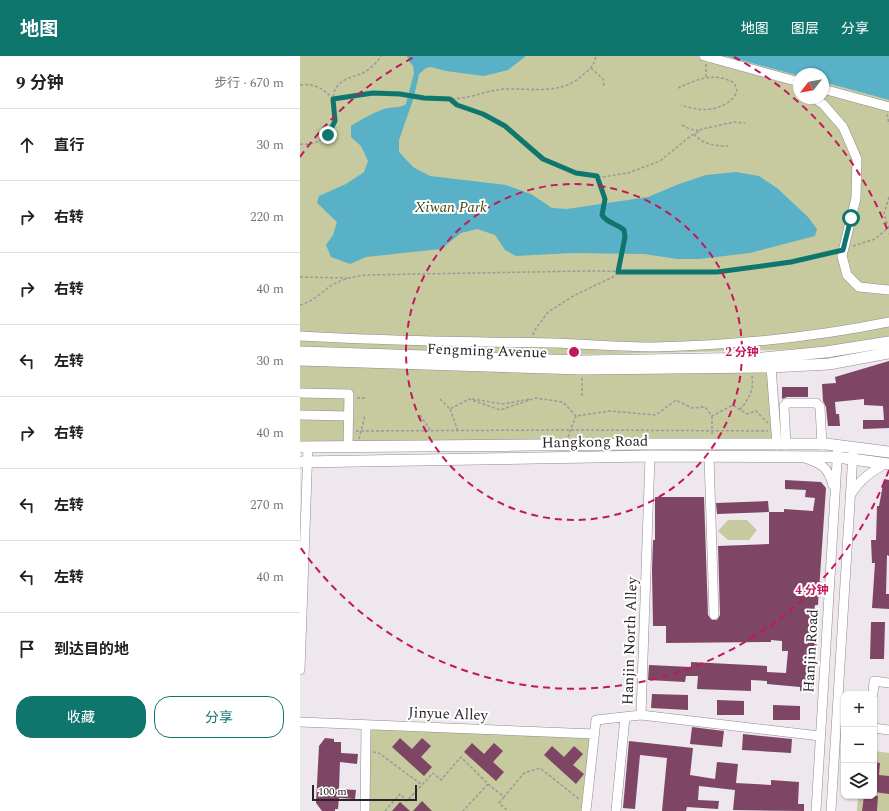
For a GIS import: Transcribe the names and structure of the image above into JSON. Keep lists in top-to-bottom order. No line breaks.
{"streets":{"main road":["Fengming Avenue","Hangkong Road"],"street":["Hanjin North Alley","Hanjin Road","Jinyue Alley"]},"crossings":[["Hangkong Road","Hanjin North Alley"],["Hangkong Road","Hanjin Road"],["Hanjin North Alley","Jinyue Alley"]],"parks":["Xiwan Park"],"scale_bar":"100 m","north":"bottom left","page":{"header":"地图","nav":["地图","图层","分享"],"heading":["9 分钟","步行 · 670 m"],"list":[["直行","30 m"],["右转","220 m"],["右转","40 m"],["左转","30 m"],["右转","40 m"],["左转","270 m"],["左转","40 m"],"到达目的地"],"buttons":["收藏","分享"],"map_buttons":["+","−"],"scale":"100 m"},"rings":["2 分钟","4 分钟"]}
